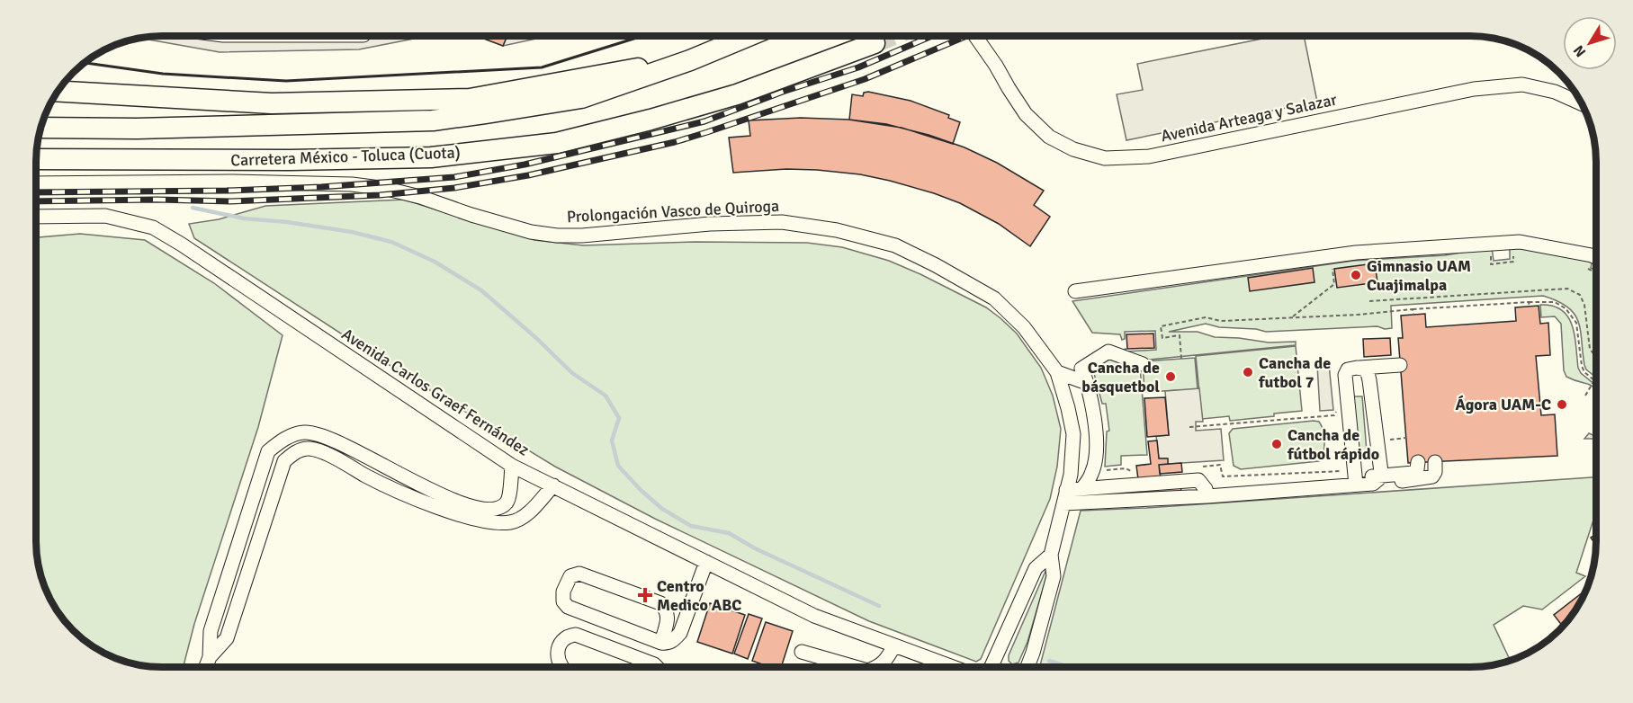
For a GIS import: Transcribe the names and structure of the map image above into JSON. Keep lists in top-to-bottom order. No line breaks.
{"streets":{"highway":["Carretera México - Toluca (Cuota)"],"street":["Avenida Arteaga y Salazar","Prolongación Vasco de Quiroga","Avenida Carlos Graef Fernández"]},"places":{"other":["Gimnasio UAM Cuajimalpa","Cancha de futbol 7","Cancha de básquetbol","Ágora UAM-C","Cancha de fútbol rápido"],"health":["Centro Medico ABC"]},"north":"bottom left"}
